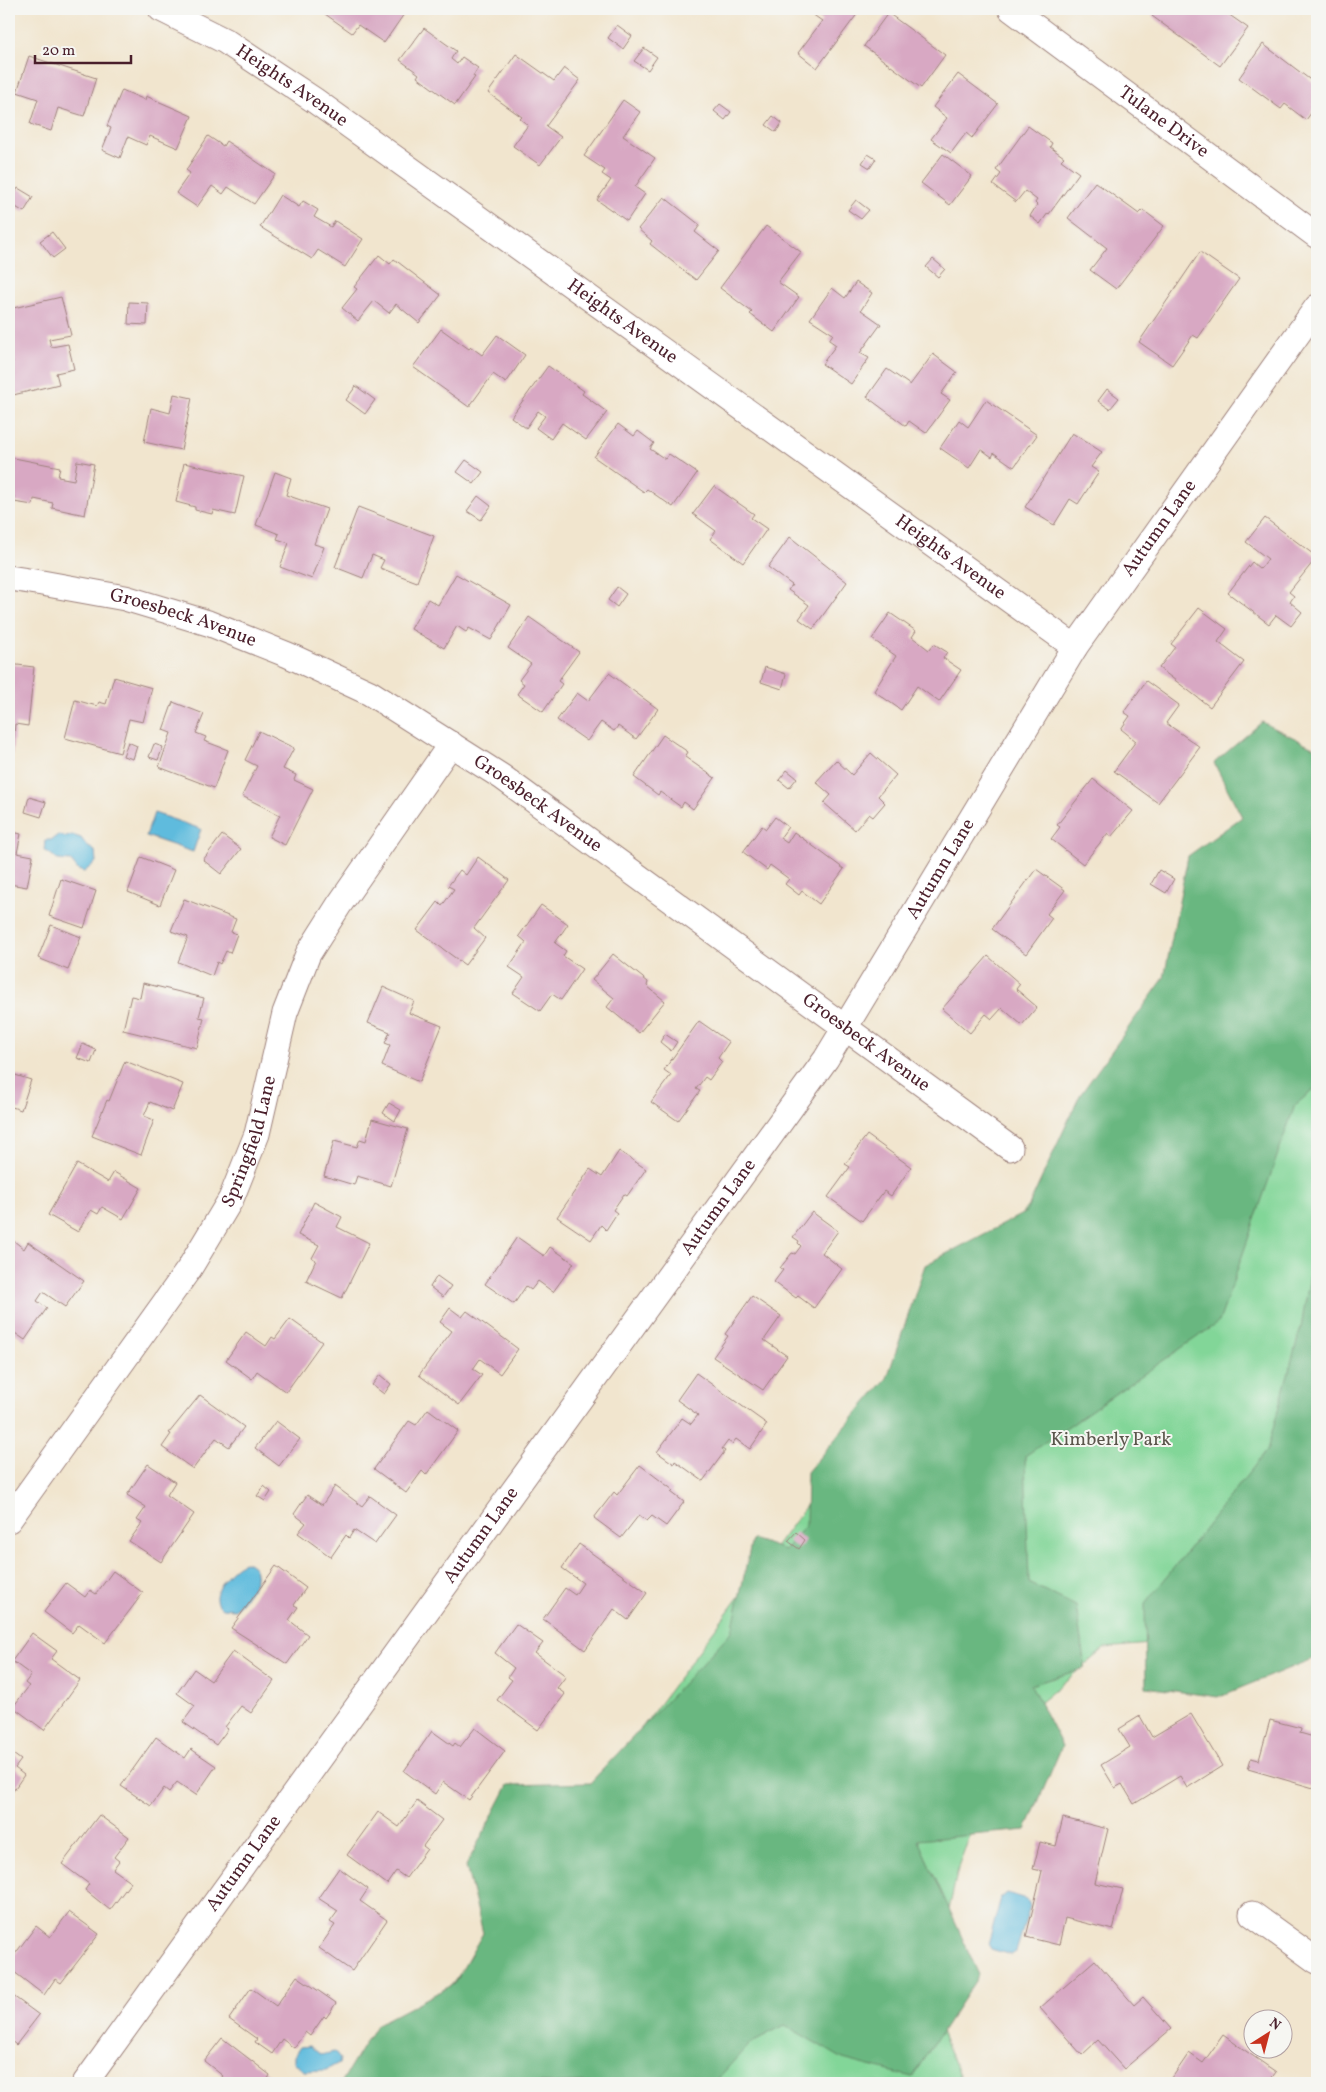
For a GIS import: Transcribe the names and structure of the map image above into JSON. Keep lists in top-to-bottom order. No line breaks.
{"streets":{"street":["Heights Avenue","Tulane Drive","Autumn Lane","Groesbeck Avenue","Springfield Lane"]},"crossings":[["Heights Avenue","Autumn Lane"],["Autumn Lane","Groesbeck Avenue"],["Groesbeck Avenue","Springfield Lane"]],"parks":["Kimberly Park"],"scale_bar":"20 m","north":"top right"}
